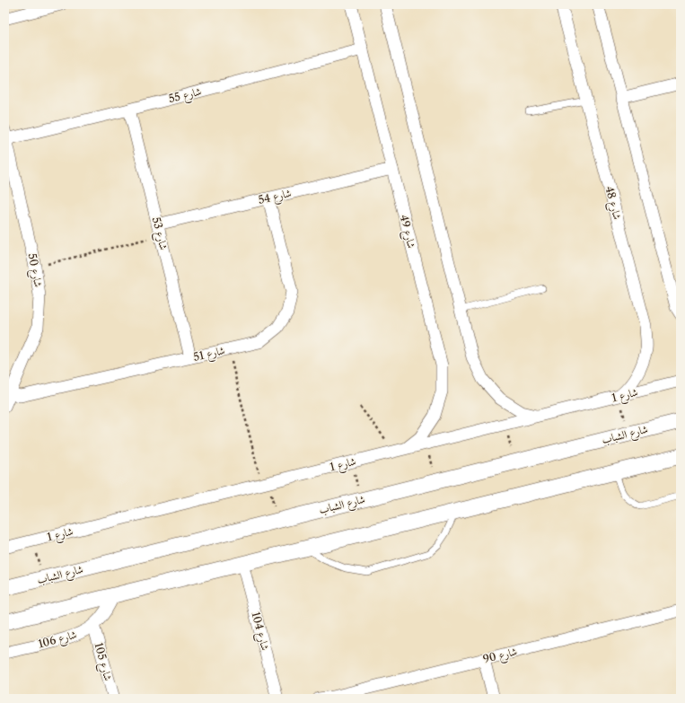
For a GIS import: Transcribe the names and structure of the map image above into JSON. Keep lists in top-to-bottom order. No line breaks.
{"streets":{"street":["شارع 55","شارع 54","شارع 48","شارع 49","شارع 53","شارع 50","شارع 51","شارع 1","شارع الشباب","شارع 104","شارع 106","شارع 90","شارع 105"]},"crossings":[["شارع 55","شارع 49"],["شارع 55","شارع 53"],["شارع 55","شارع 50"],["شارع 54","شارع 49"],["شارع 54","شارع 53"],["شارع 54","شارع 51"],["شارع 48","شارع 1"],["شارع 49","شارع 1"],["شارع 53","شارع 51"],["شارع 50","شارع 51"],["شارع 106","شارع 105"]]}
